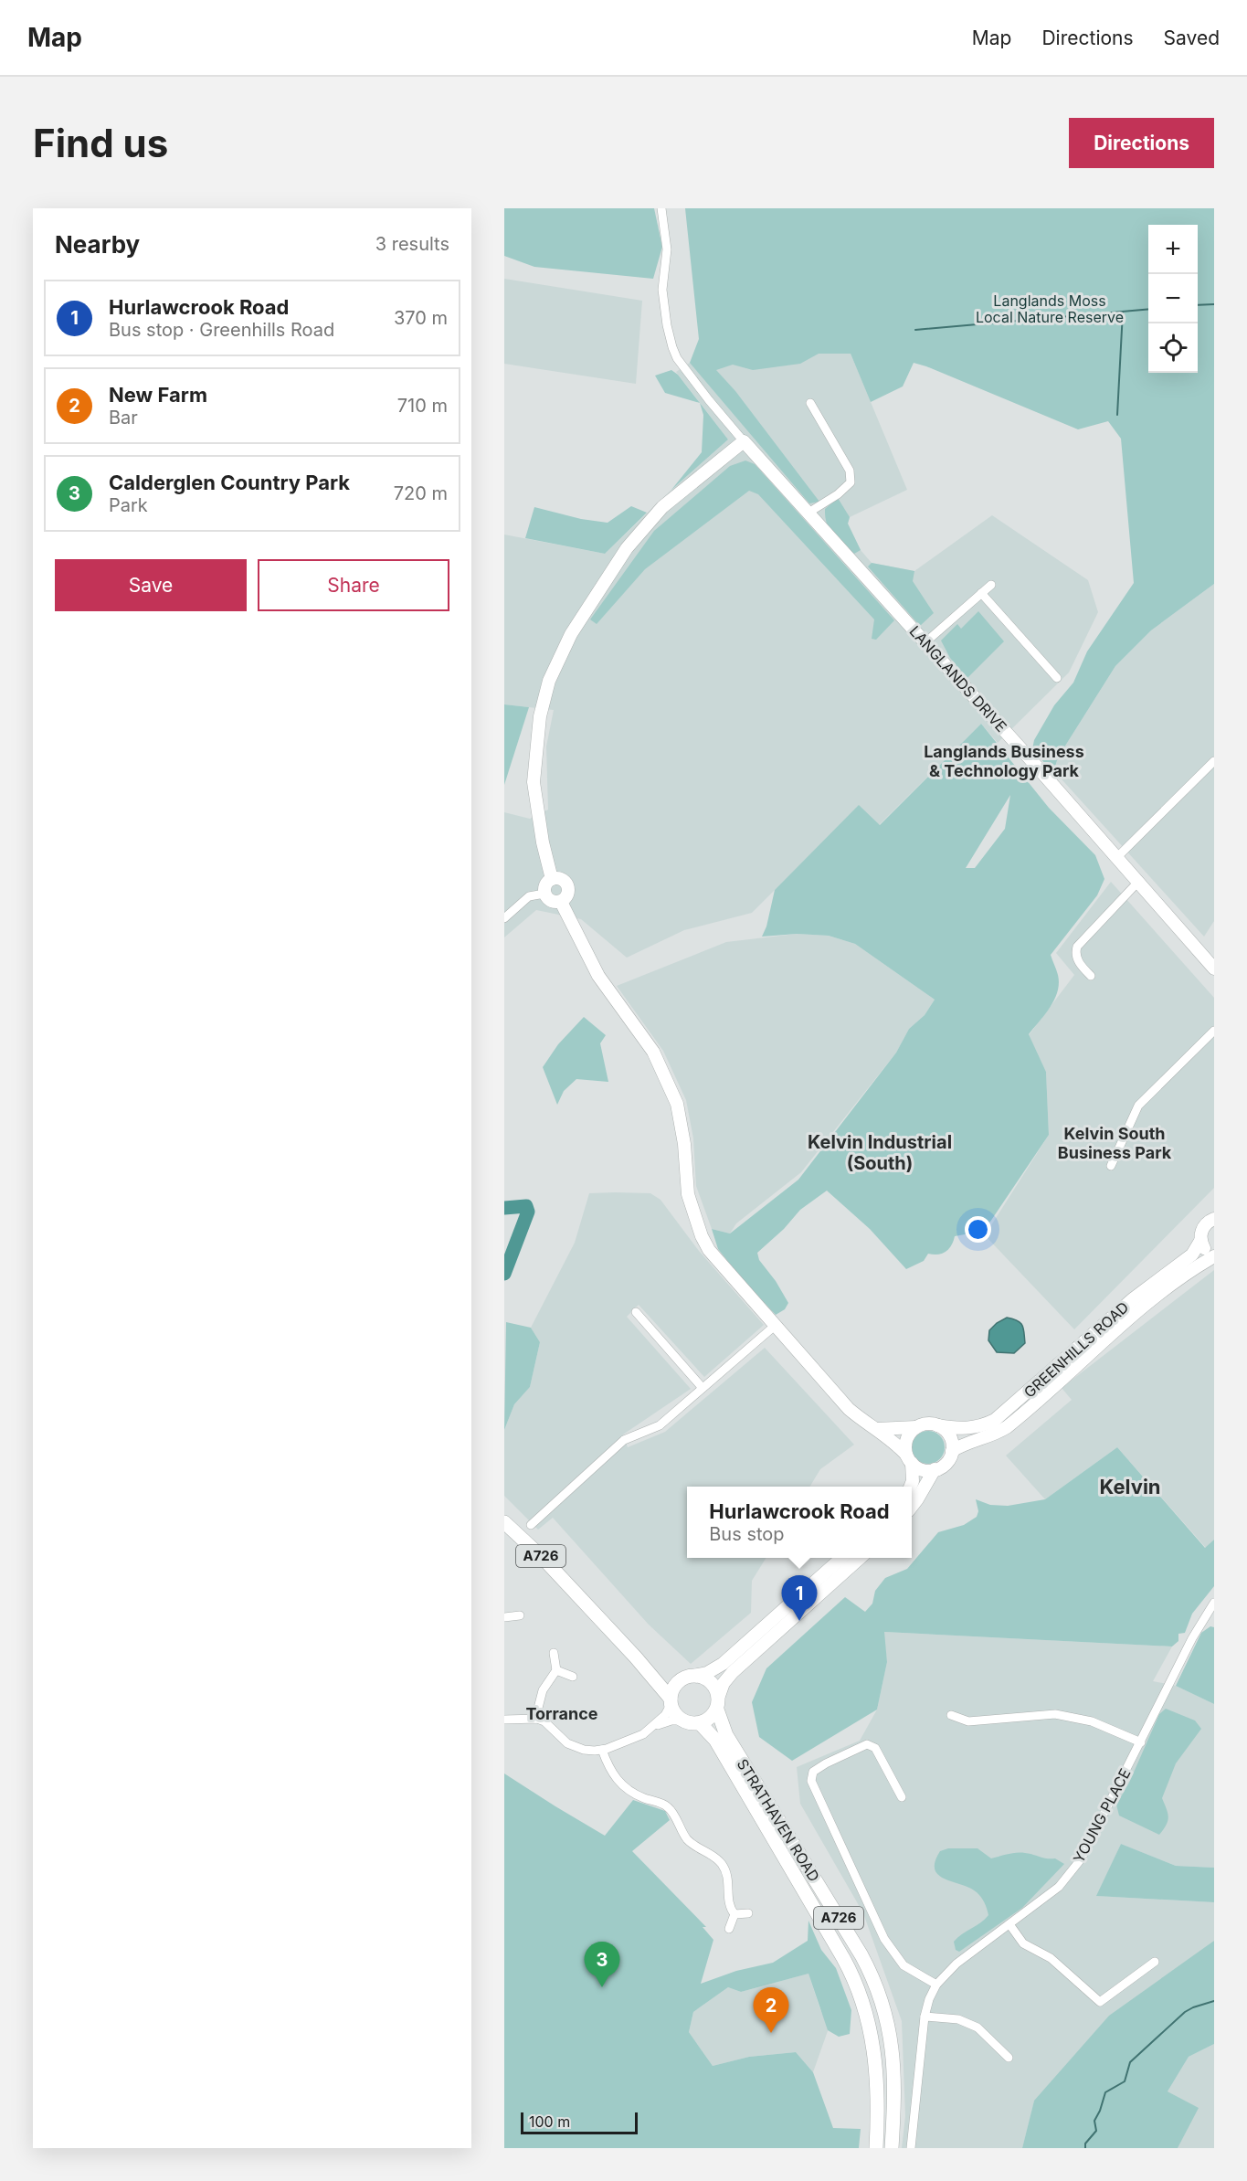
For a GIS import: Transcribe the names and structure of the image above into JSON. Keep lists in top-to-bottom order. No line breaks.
{"streets":{"main road":["A726","STRATHAVEN ROAD"],"street":["LANGLANDS DRIVE","GREENHILLS ROAD","YOUNG PLACE"]},"crossings":[["A726","STRATHAVEN ROAD"]],"districts":["Langlands Business & Technology Park","Kelvin South Business Park","Kelvin Industrial (South)","Kelvin","Torrance"],"parks":["Langlands Moss Local Nature Reserve"],"scale_bar":"100 m","page":{"header":"Map","nav":["Map","Directions","Saved"],"buttons":["Directions",["Save","Share"]],"title":"Find us","heading":["Nearby","3 results"],"map_buttons":["+","−"],"list":[{"mark":"1","name":"Hurlawcrook Road","note":"Bus stop · Greenhills Road","value":"370 m"},{"mark":"2","name":"New Farm","note":"Bar","value":"710 m"},{"mark":"3","name":"Calderglen Country Park","note":"Park","value":"720 m"}],"popup":["Hurlawcrook Road","Bus stop"],"pins":["1","3","2"],"scale":"100 m"}}
